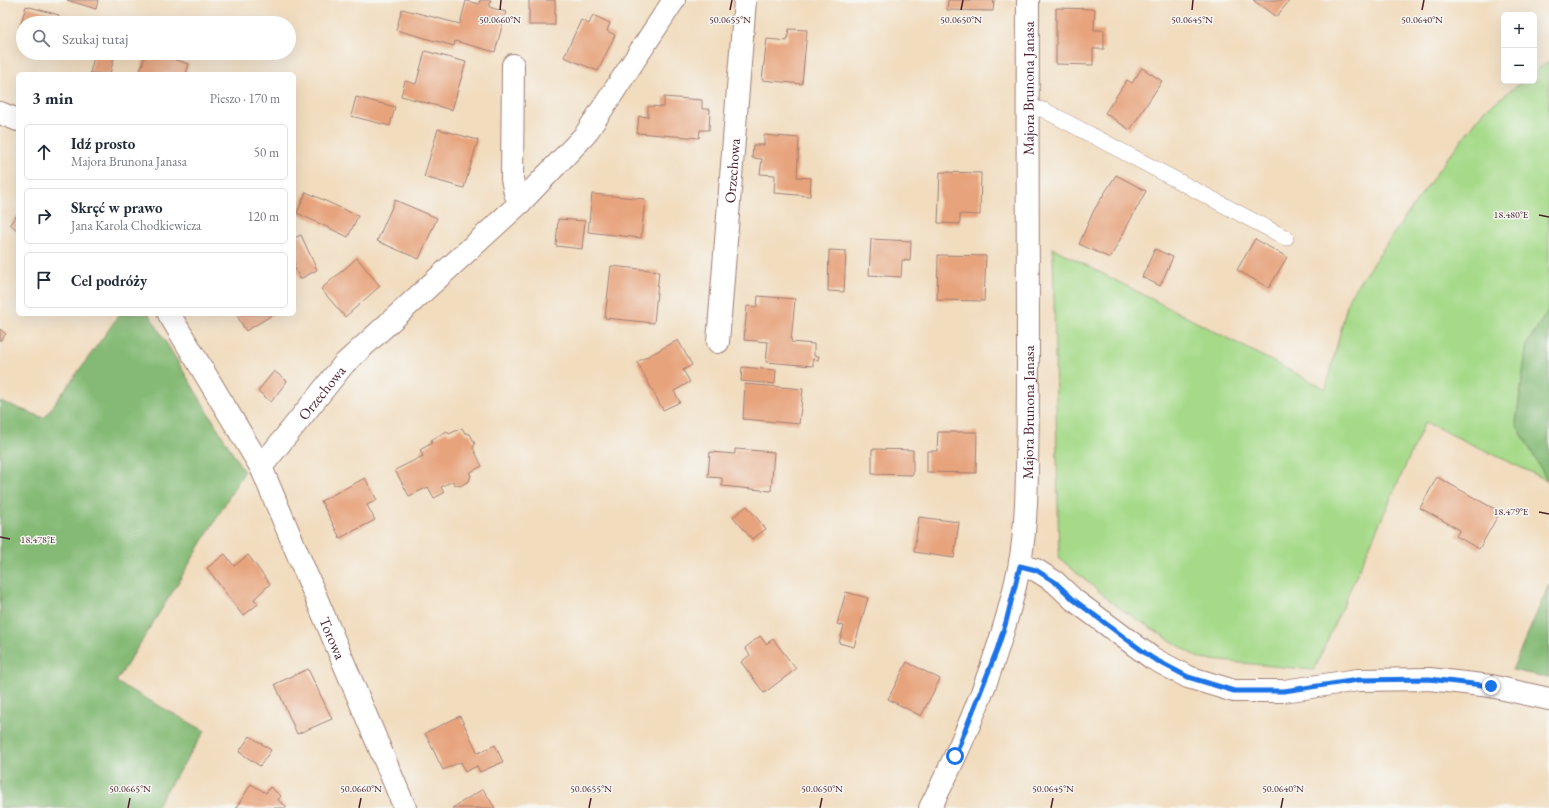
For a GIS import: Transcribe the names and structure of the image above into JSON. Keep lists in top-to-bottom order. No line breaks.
{"streets":{"street":["Majora Brunona Janasa","Orzechowa","Torowa"]},"crossings":[["Orzechowa","Torowa"]],"page":{"map_buttons":["+","−"],"search":"Szukaj tutaj","heading":["3 min","Pieszo · 170 m"],"list":[["Idź prosto","Majora Brunona Janasa","50 m"],["Skręć w prawo","Jana Karola Chodkiewicza","120 m"],"Cel podróży"]},"coordinates":["50.0655°N","50.0650°N","50.0645°N","50.0660°N","50.0640°N","18.480°E","18.479°E","18.478°E","50.0665°N"]}
